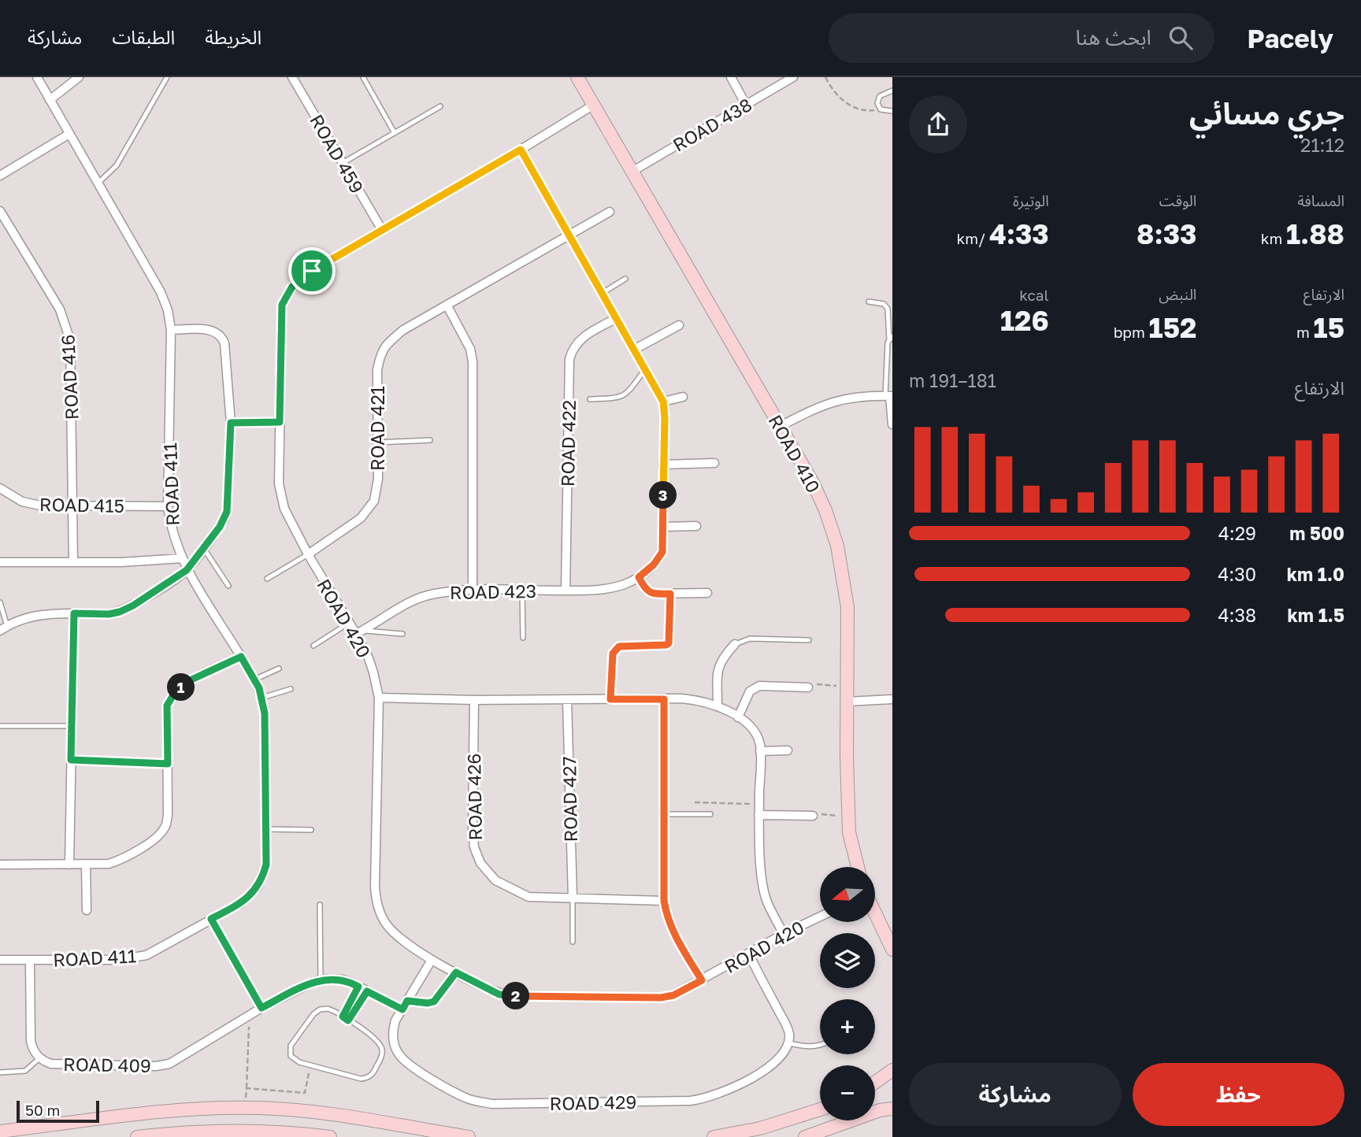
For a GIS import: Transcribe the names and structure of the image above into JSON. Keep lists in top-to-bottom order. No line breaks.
{"streets":{"street":["ROAD 438","ROAD 459","ROAD 416","ROAD 421","ROAD 422","ROAD 410","ROAD 411","ROAD 415","ROAD 423","ROAD 420","ROAD 426","ROAD 427","ROAD 409","ROAD 429"]},"crossings":[["ROAD 438","ROAD 410"],["ROAD 459","ROAD 420"],["ROAD 416","ROAD 415"],["ROAD 421","ROAD 423"],["ROAD 421","ROAD 420"],["ROAD 422","ROAD 423"],["ROAD 410","ROAD 420"],["ROAD 411","ROAD 415"],["ROAD 411","ROAD 409"],["ROAD 423","ROAD 420"],["ROAD 420","ROAD 429"],["ROAD 426","ROAD 427"]],"scale_bar":"50 m","north":"left","page":{"header":"Pacely","search":"ابحث هنا","nav":["الخريطة","الطبقات","مشاركة"],"heading":["جري مسائي","21:12"],"stats":[["المسافة","1.88 km"],["الوقت","8:33"],["الوتيرة","4:33 /km"],["الارتفاع","15 m"],["النبض","152 bpm"],["kcal","126"]],"chart":["الارتفاع","181–191 m"],"pins":["3","1","2"],"list":[{"name":"500 m","note":"4:29"},{"name":"1.0 km","note":"4:30"},{"name":"1.5 km","note":"4:38"}],"map_buttons":["+","−"],"buttons":["حفظ","مشاركة"],"scale":"50 m"}}
